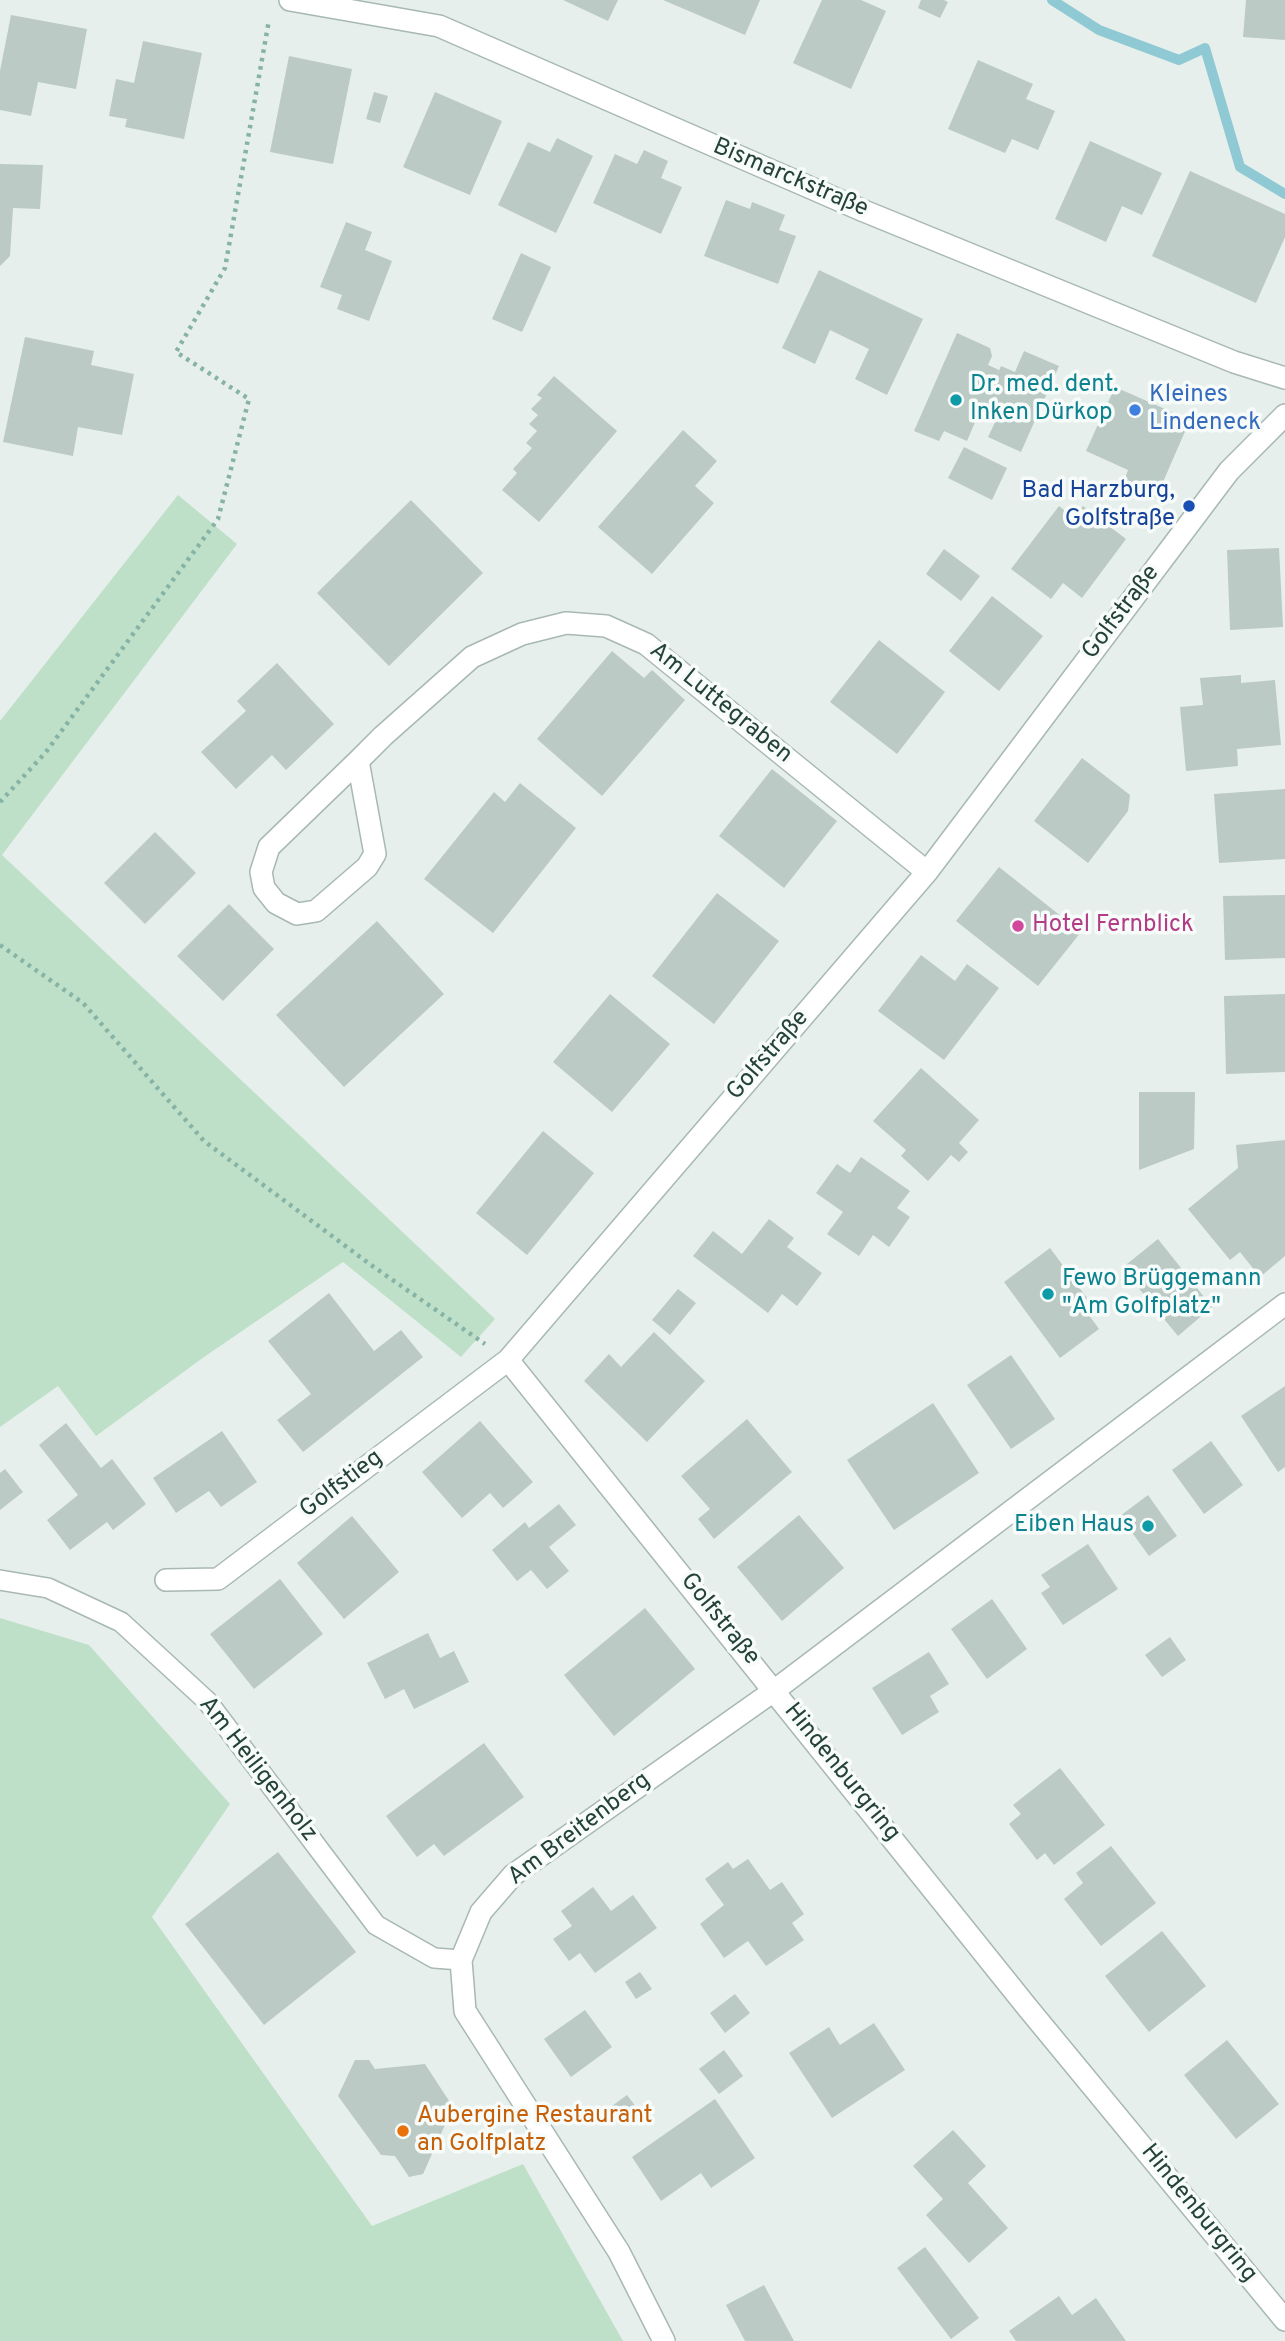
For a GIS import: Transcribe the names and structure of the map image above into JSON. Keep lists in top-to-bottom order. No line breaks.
{"streets":{"street":["Bismarckstraße","Golfstraße","Am Luttegraben","Golfstieg","Hindenburgring","Am Breitenberg"],"lane":["Am Heiligenholz"]},"crossings":[["Golfstraße","Am Luttegraben"],["Golfstraße","Golfstieg"],["Golfstraße","Hindenburgring"],["Golfstraße","Am Breitenberg"],["Am Heiligenholz","Am Breitenberg"],["Hindenburgring","Am Breitenberg"]],"places":["Dr. med. dent. Inken Dürkop","Kleines Lindeneck","Bad Harzburg, Golfstraße","Hotel Fernblick","Fewo Brüggemann \"Am Golfplatz\"","Eiben Haus","Aubergine Restaurant an Golfplatz"]}
